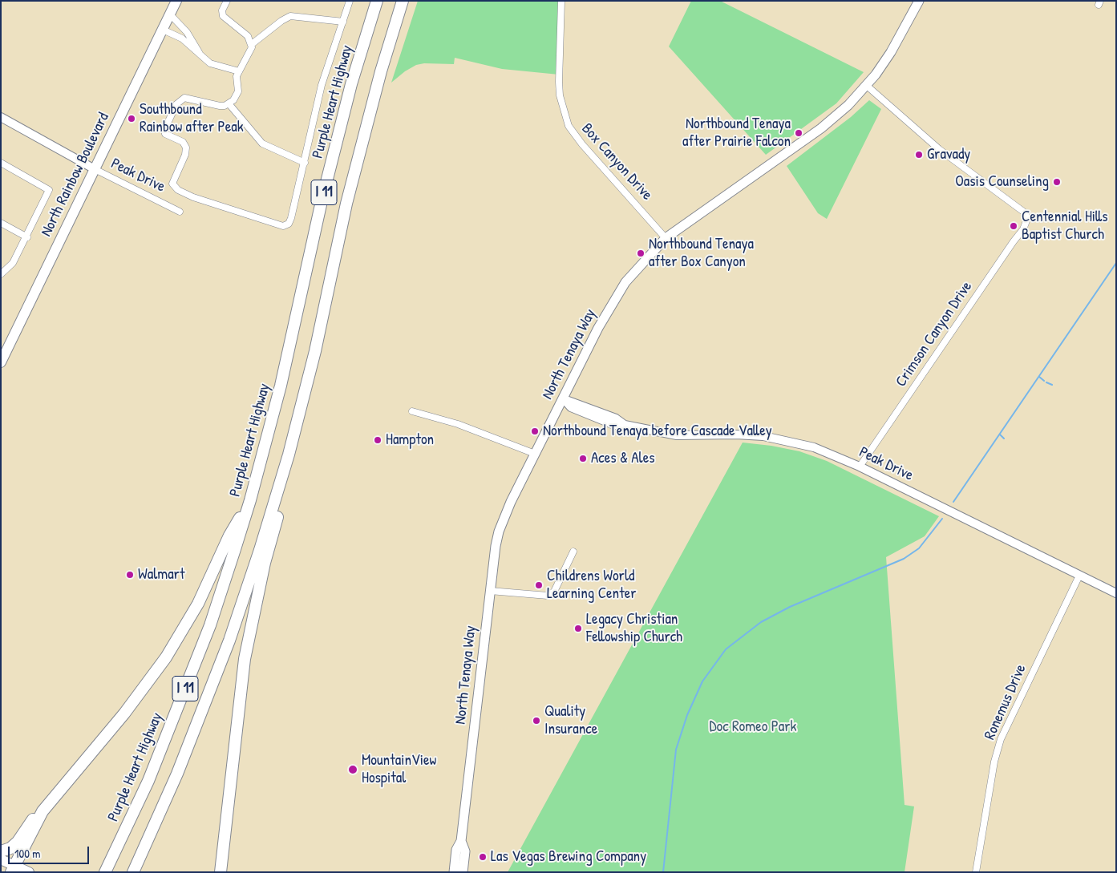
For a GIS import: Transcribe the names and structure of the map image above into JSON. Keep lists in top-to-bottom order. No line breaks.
{"streets":{"highway":["Purple Heart Highway","I 11"],"main road":["North Rainbow Boulevard","North Tenaya Way"],"street":["Box Canyon Drive","Peak Drive","Crimson Canyon Drive","Ronemus Drive"]},"crossings":[["Box Canyon Drive","North Tenaya Way"],["North Rainbow Boulevard","Peak Drive"],["Peak Drive","Crimson Canyon Drive"],["Peak Drive","North Tenaya Way"],["Peak Drive","Ronemus Drive"],["Crimson Canyon Drive","North Tenaya Way"]],"parks":["Doc Romeo Park"],"places":["Southbound Rainbow after Peak","Northbound Tenaya after Prairie Falcon","Gravady","Oasis Counseling","Centennial Hills Baptist Church","Northbound Tenaya after Box Canyon","Northbound Tenaya before Cascade Valley","Hampton","Aces & Ales","Walmart","Childrens World Learning Center","Legacy Christian Fellowship Church","Quality Insurance","MountainView Hospital","Las Vegas Brewing Company"],"scale_bar":"100 m"}
